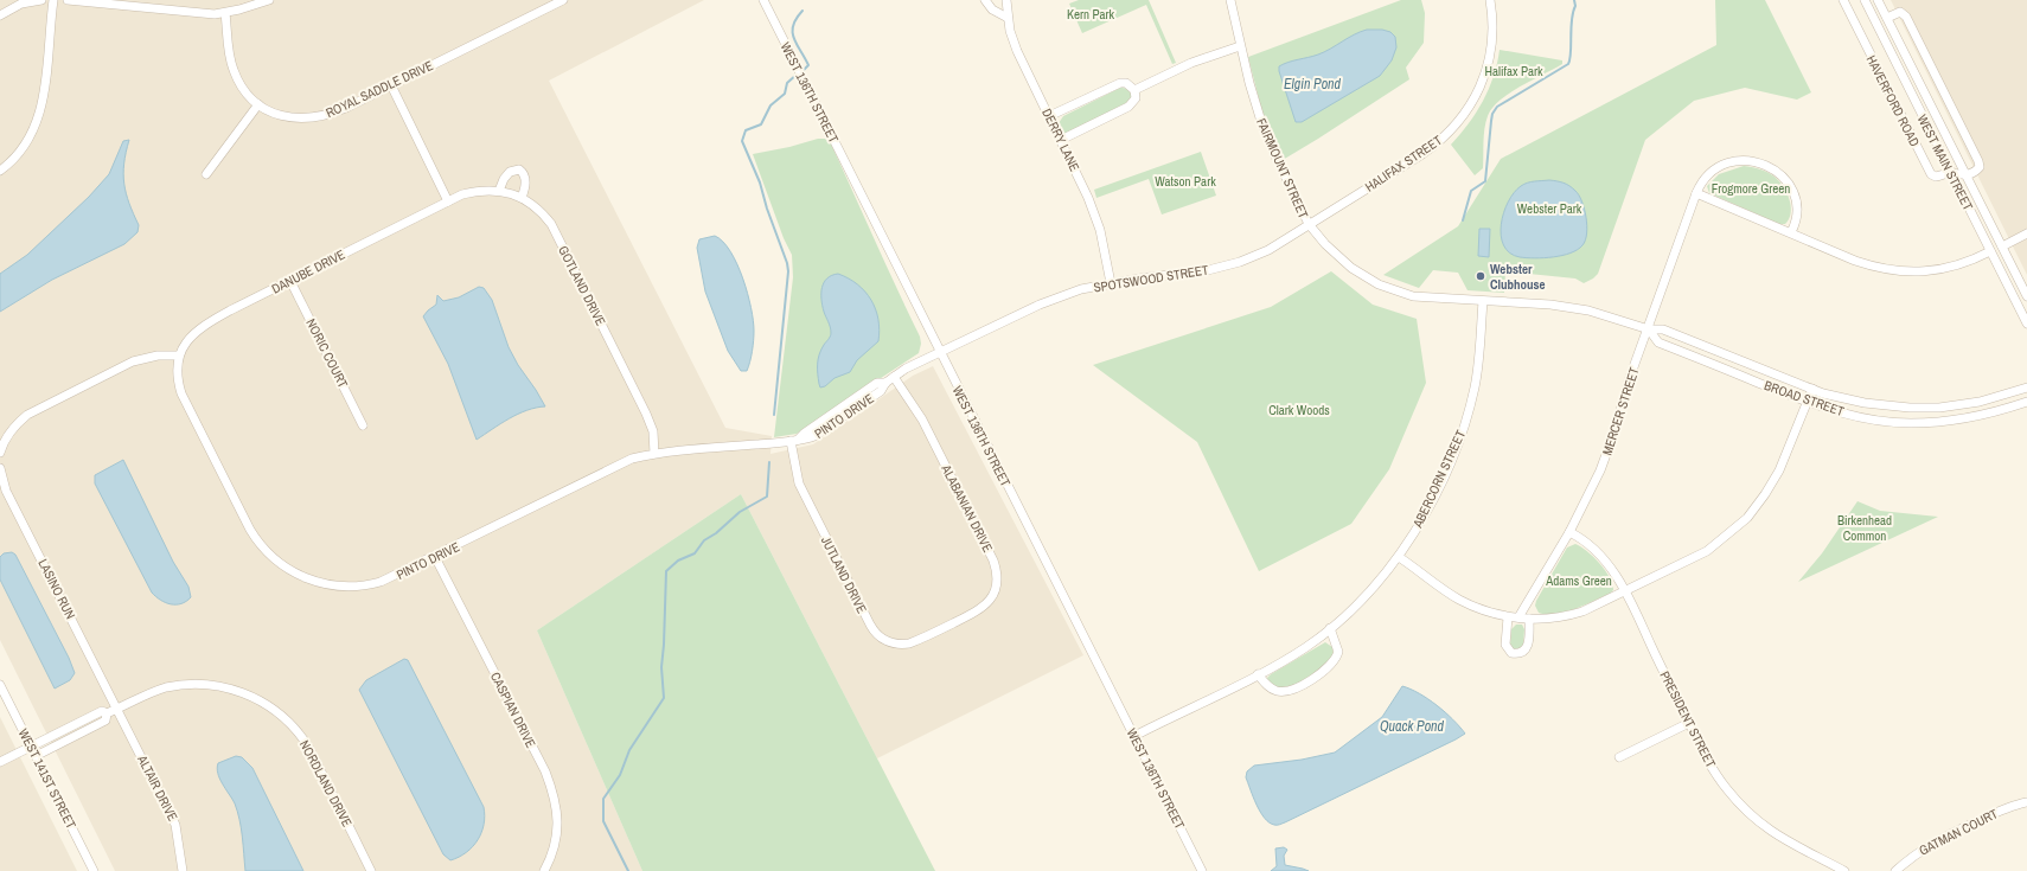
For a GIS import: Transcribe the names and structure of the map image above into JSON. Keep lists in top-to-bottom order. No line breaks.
{"streets":{"street":["ROYAL SADDLE DRIVE","WEST 136TH STREET","HAVERFORD ROAD","DERRY LANE","WEST MAIN STREET","HALIFAX STREET","FAIRMOUNT STREET","DANUBE DRIVE","SPOTSWOOD STREET","GOTLAND DRIVE","NORIC COURT","BROAD STREET","MERCER STREET","PINTO DRIVE","ABERCORN STREET","ALABANIAN DRIVE","JUTLAND DRIVE","LASINO RUN","CASPIAN DRIVE","PRESIDENT STREET","WEST 141ST STREET","NORDLAND DRIVE","ALTAIR DRIVE","GATMAN COURT"]},"crossings":[["WEST 136TH STREET","SPOTSWOOD STREET"],["WEST 136TH STREET","PINTO DRIVE"],["WEST 136TH STREET","ABERCORN STREET"],["HAVERFORD ROAD","WEST MAIN STREET"],["DERRY LANE","SPOTSWOOD STREET"],["HALIFAX STREET","FAIRMOUNT STREET"],["HALIFAX STREET","SPOTSWOOD STREET"],["FAIRMOUNT STREET","SPOTSWOOD STREET"],["FAIRMOUNT STREET","BROAD STREET"],["FAIRMOUNT STREET","ABERCORN STREET"],["DANUBE DRIVE","GOTLAND DRIVE"],["DANUBE DRIVE","NORIC COURT"],["DANUBE DRIVE","PINTO DRIVE"],["SPOTSWOOD STREET","PINTO DRIVE"],["GOTLAND DRIVE","PINTO DRIVE"],["BROAD STREET","MERCER STREET"],["BROAD STREET","ABERCORN STREET"],["MERCER STREET","PRESIDENT STREET"],["PINTO DRIVE","ALABANIAN DRIVE"],["PINTO DRIVE","JUTLAND DRIVE"],["PINTO DRIVE","CASPIAN DRIVE"],["ALABANIAN DRIVE","JUTLAND DRIVE"],["LASINO RUN","NORDLAND DRIVE"],["LASINO RUN","ALTAIR DRIVE"],["WEST 141ST STREET","NORDLAND DRIVE"],["NORDLAND DRIVE","ALTAIR DRIVE"]],"water":["Elgin Pond","Quack Pond"],"parks":["Kern Park","Halifax Park","Watson Park","Frogmore Green","Webster Park","Clark Woods","Birkenhead Common","Adams Green"],"places":["Webster Clubhouse"]}
